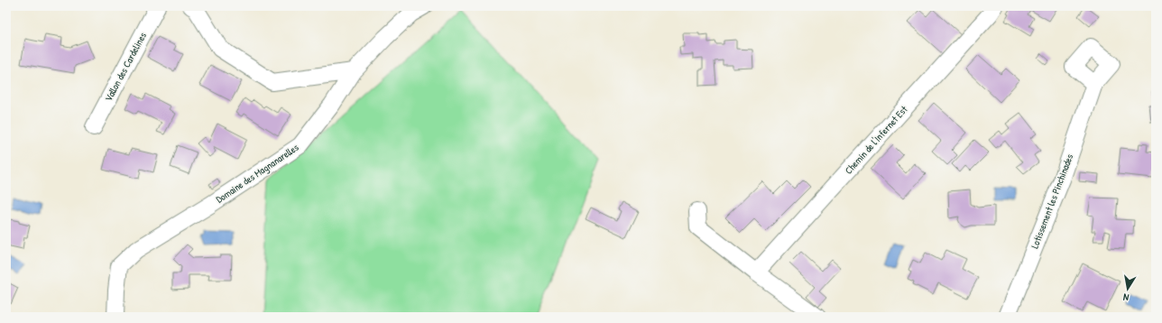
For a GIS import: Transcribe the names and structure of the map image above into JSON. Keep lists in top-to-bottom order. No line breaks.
{"streets":{"street":["Vallon des Cardelines","Chemin de l'Infernet Est","Domaine des Magnanarelles","Lotissement les Pinchinades"]},"north":"bottom"}
